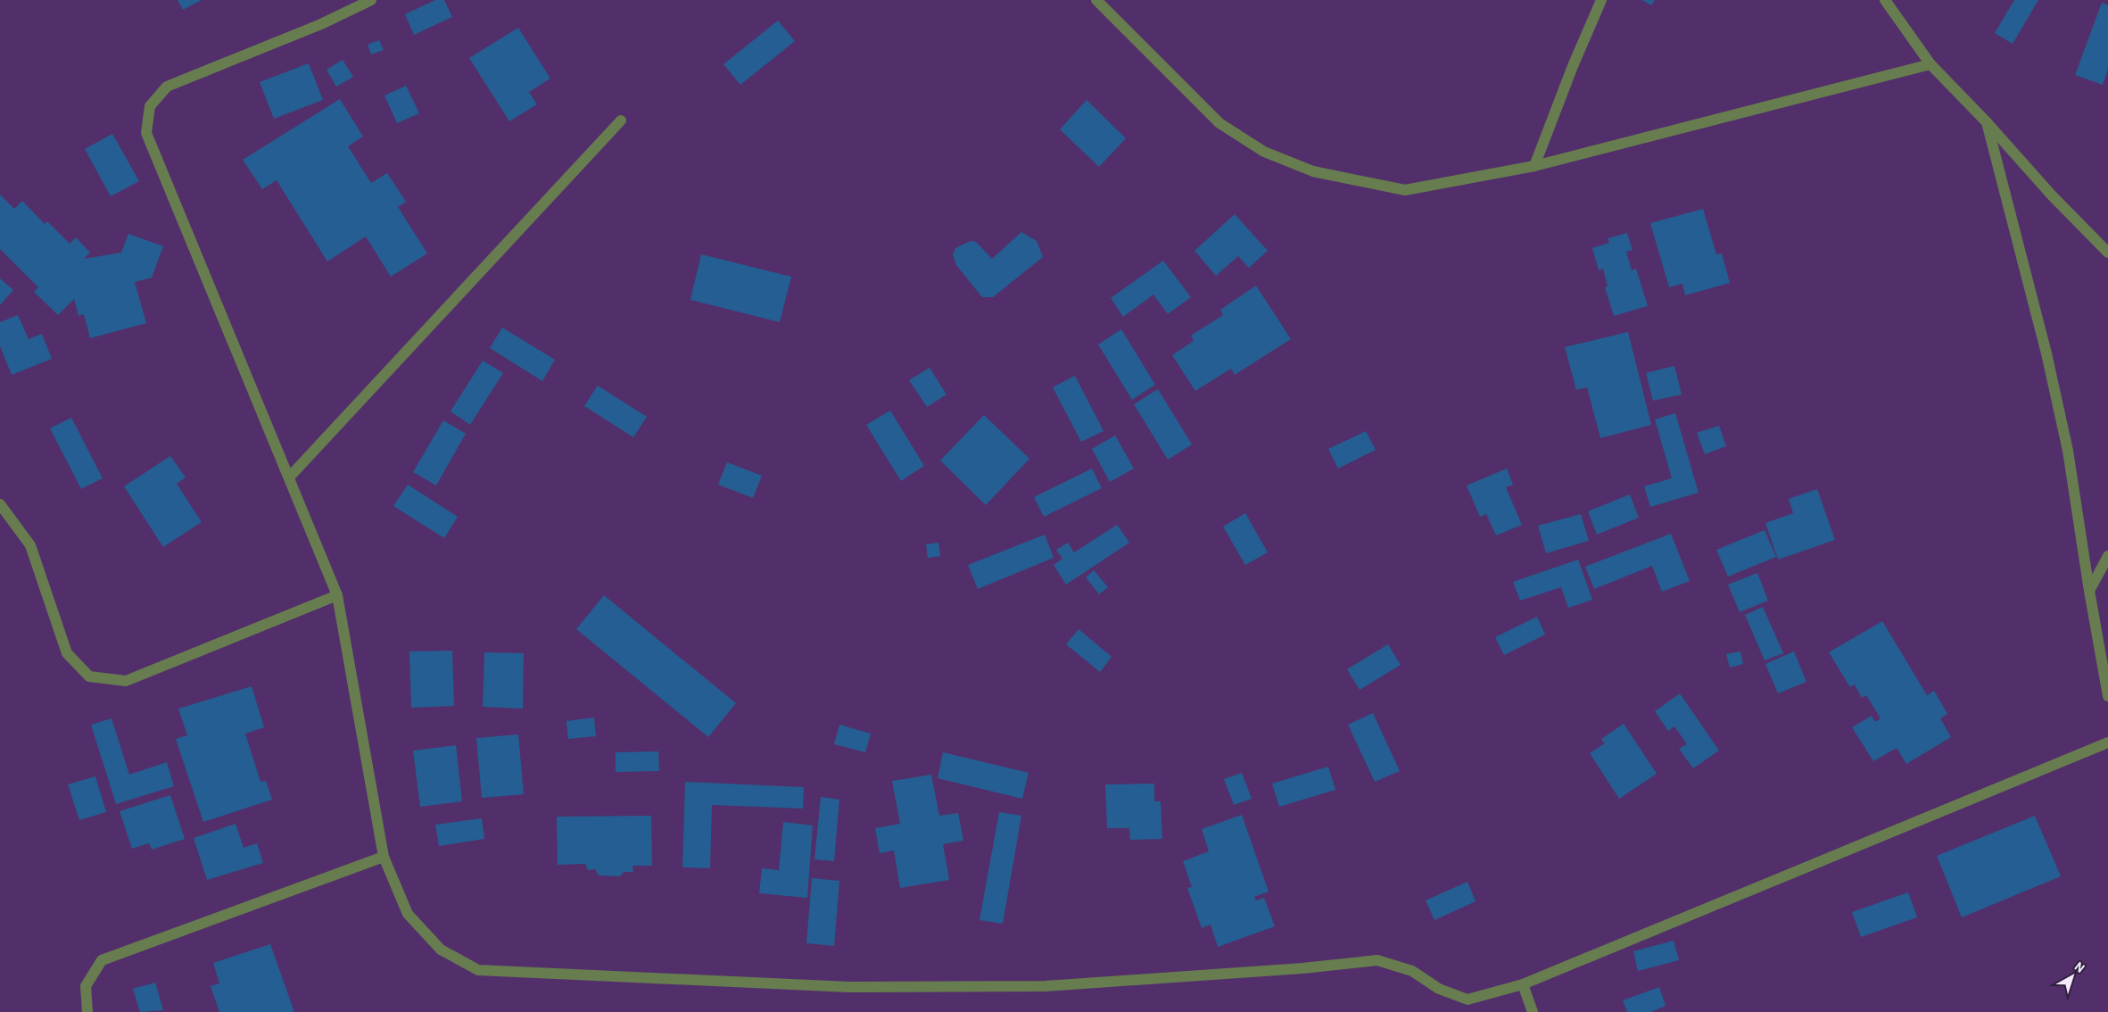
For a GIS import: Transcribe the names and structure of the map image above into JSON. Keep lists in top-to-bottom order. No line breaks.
{"north":"top right"}
